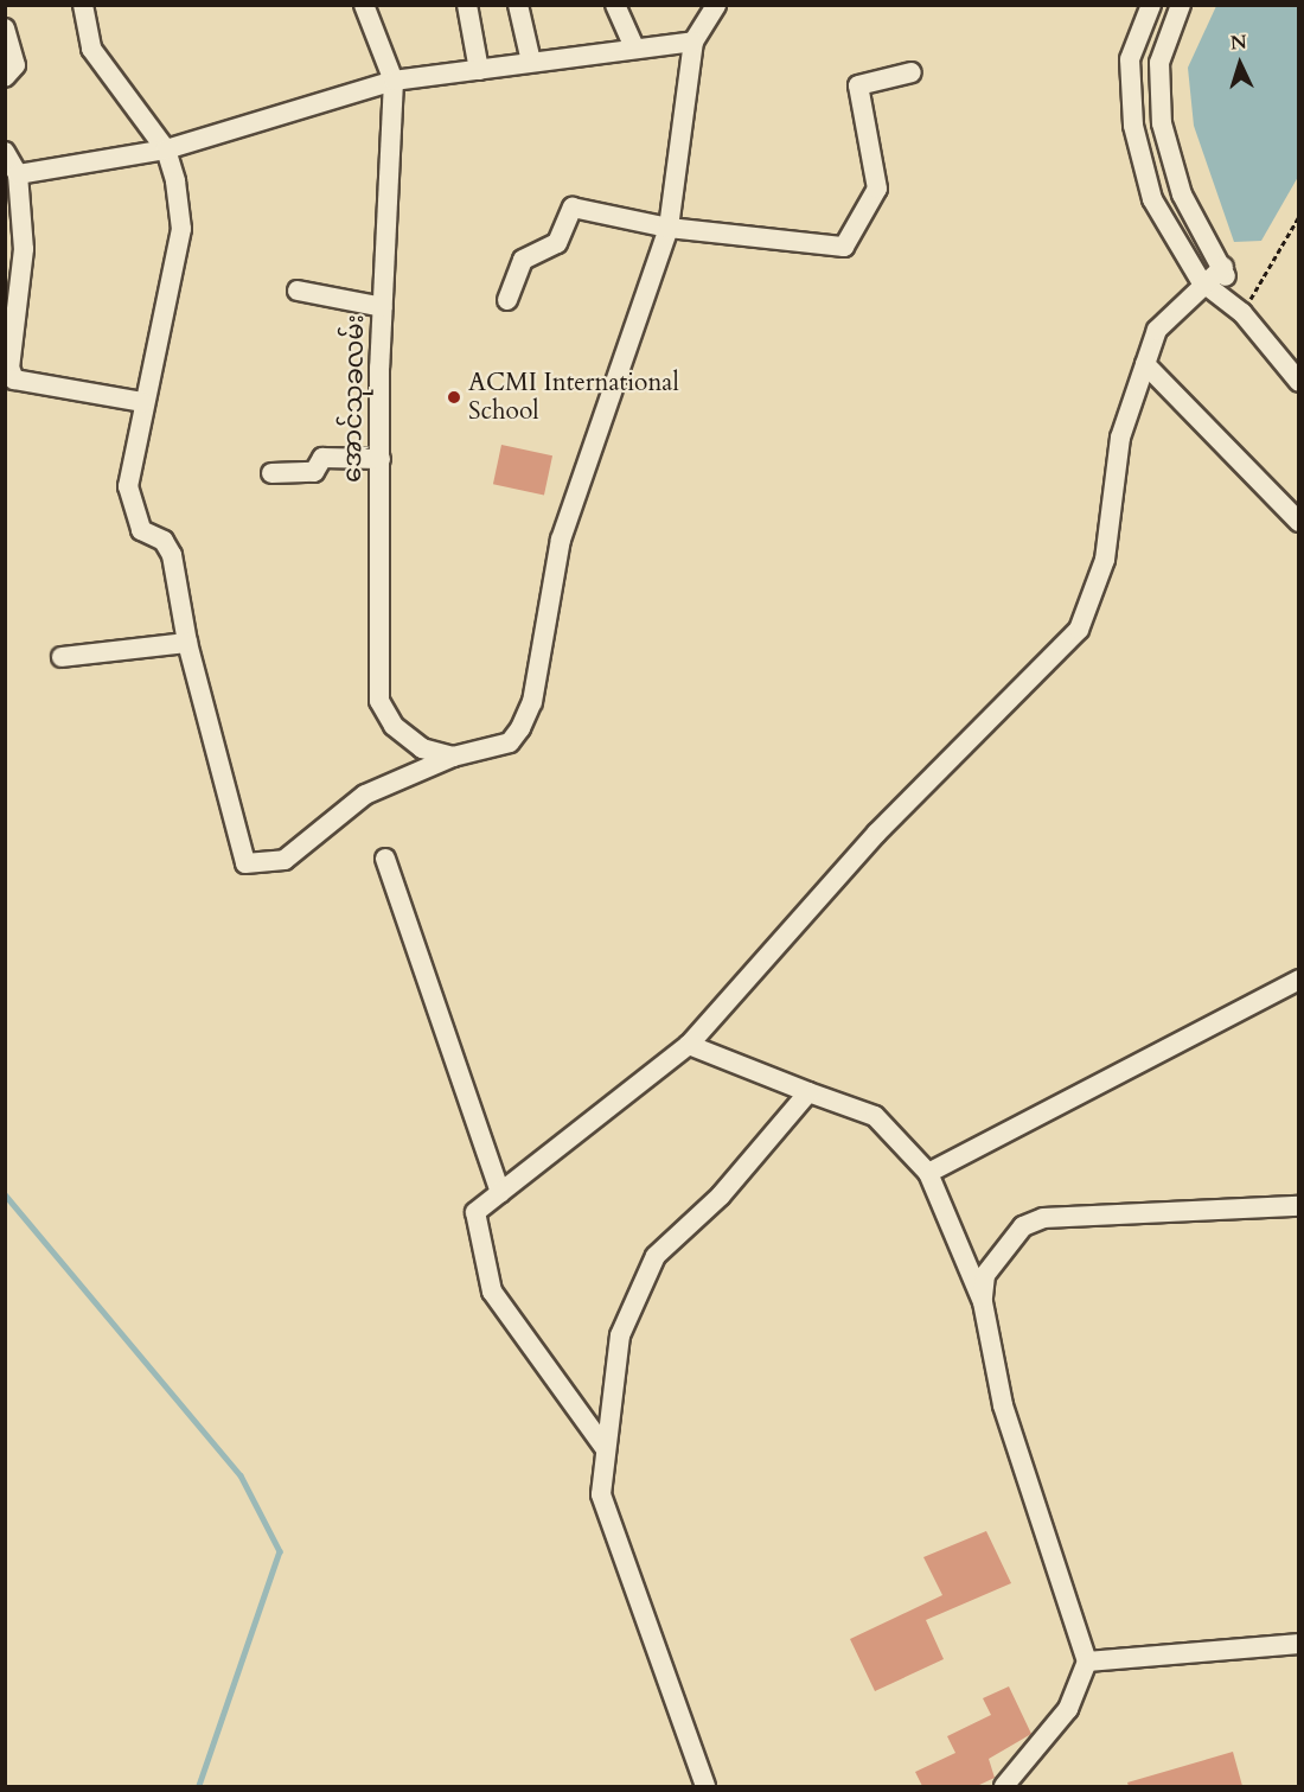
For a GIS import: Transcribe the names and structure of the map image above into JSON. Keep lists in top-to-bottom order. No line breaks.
{"streets":{"street":["အောင်သုခလမ်း"]},"places":["ACMI International School"],"north":"top"}
